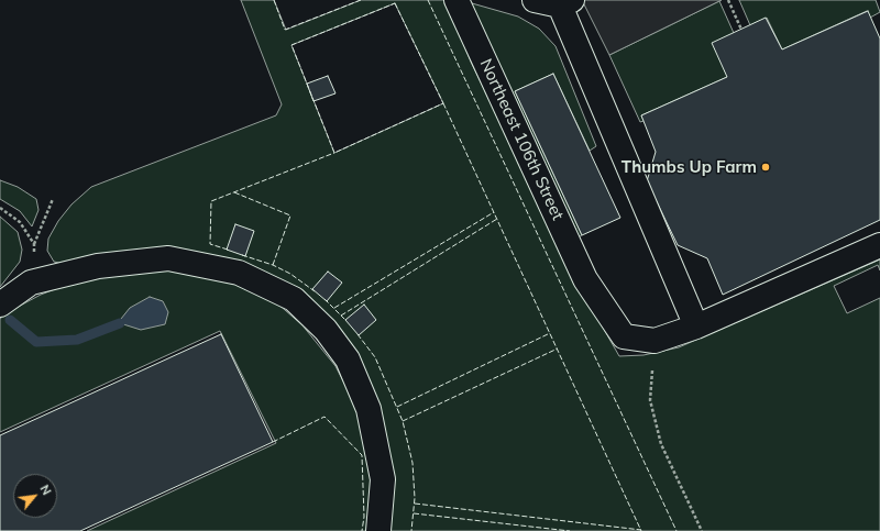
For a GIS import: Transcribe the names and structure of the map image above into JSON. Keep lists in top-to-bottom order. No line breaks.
{"streets":{"street":["Northeast 106th Street"]},"places":["Thumbs Up Farm"],"north":"top right"}
